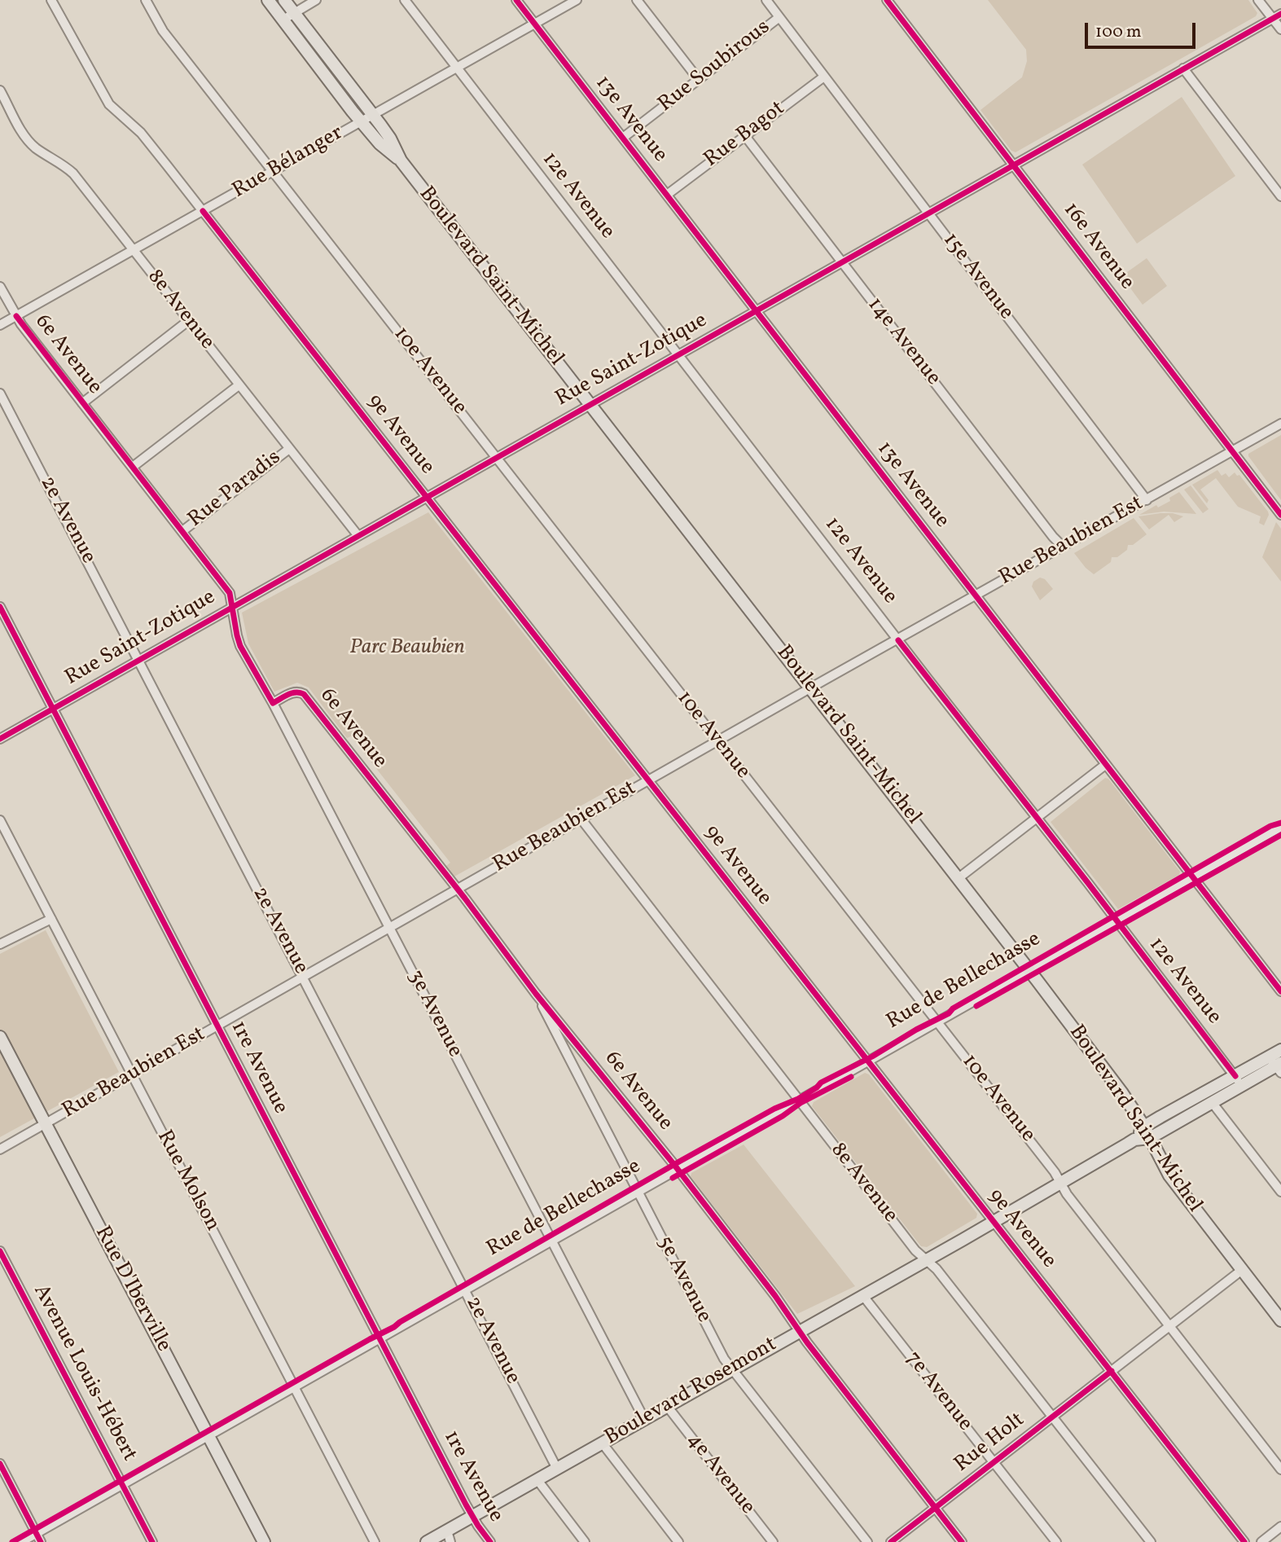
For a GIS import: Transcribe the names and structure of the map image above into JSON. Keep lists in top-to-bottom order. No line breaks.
{"streets":{"main road":["Boulevard Saint-Michel","Rue D'Iberville","Boulevard Rosemont"],"street":["Rue Soubirous","13e Avenue","Rue Bagot","Rue Bélanger","12e Avenue","16e Avenue","15e Avenue","8e Avenue","14e Avenue","6e Avenue","Rue Saint-Zotique","10e Avenue","9e Avenue","Rue Paradis","2e Avenue","Rue Beaubien Est","Rue de Bellechasse","3e Avenue","1re Avenue","Rue Molson","5e Avenue","Avenue Louis-Hébert","7e Avenue","Rue Holt","4e Avenue"]},"crossings":[["Rue Soubirous","13e Avenue"],["Rue Soubirous","15e Avenue"],["13e Avenue","Rue Bagot"],["13e Avenue","Rue Bélanger"],["13e Avenue","Rue Saint-Zotique"],["13e Avenue","Rue Beaubien Est"],["13e Avenue","Rue de Bellechasse"],["Rue Bagot","15e Avenue"],["Rue Bagot","14e Avenue"],["Rue Bélanger","12e Avenue"],["Rue Bélanger","Boulevard Saint-Michel"],["Rue Bélanger","8e Avenue"],["Rue Bélanger","6e Avenue"],["Rue Bélanger","10e Avenue"],["Rue Bélanger","9e Avenue"],["12e Avenue","Rue Saint-Zotique"],["12e Avenue","Rue Beaubien Est"],["12e Avenue","Rue de Bellechasse"],["12e Avenue","Boulevard Rosemont"],["16e Avenue","Rue Saint-Zotique"],["16e Avenue","Rue Beaubien Est"],["Boulevard Saint-Michel","Rue Saint-Zotique"],["Boulevard Saint-Michel","Rue Beaubien Est"],["Boulevard Saint-Michel","Rue de Bellechasse"],["Boulevard Saint-Michel","Boulevard Rosemont"],["Boulevard Saint-Michel","Rue Holt"],["15e Avenue","Rue Saint-Zotique"],["15e Avenue","Rue Beaubien Est"],["8e Avenue","Rue Saint-Zotique"],["8e Avenue","Rue Paradis"],["8e Avenue","Rue Beaubien Est"],["8e Avenue","Rue de Bellechasse"],["8e Avenue","Boulevard Rosemont"],["8e Avenue","Rue Holt"],["14e Avenue","Rue Saint-Zotique"],["14e Avenue","Rue Beaubien Est"],["6e Avenue","Rue Saint-Zotique"],["6e Avenue","Rue Paradis"],["6e Avenue","Rue Beaubien Est"],["6e Avenue","Rue de Bellechasse"],["6e Avenue","3e Avenue"],["6e Avenue","5e Avenue"],["6e Avenue","Boulevard Rosemont"],["6e Avenue","Rue Holt"],["Rue Saint-Zotique","10e Avenue"],["Rue Saint-Zotique","9e Avenue"],["Rue Saint-Zotique","2e Avenue"],["Rue Saint-Zotique","3e Avenue"],["Rue Saint-Zotique","1re Avenue"],["10e Avenue","Rue Beaubien Est"],["10e Avenue","Rue de Bellechasse"],["10e Avenue","Boulevard Rosemont"],["10e Avenue","Rue Holt"],["9e Avenue","Rue Beaubien Est"],["9e Avenue","Rue de Bellechasse"],["9e Avenue","Boulevard Rosemont"],["9e Avenue","Rue Holt"],["2e Avenue","Rue Beaubien Est"],["2e Avenue","Rue de Bellechasse"],["2e Avenue","Boulevard Rosemont"],["Rue Beaubien Est","3e Avenue"],["Rue Beaubien Est","1re Avenue"],["Rue Beaubien Est","Rue Molson"],["Rue Beaubien Est","Rue D'Iberville"],["Rue de Bellechasse","3e Avenue"],["Rue de Bellechasse","1re Avenue"],["Rue de Bellechasse","Rue Molson"],["Rue de Bellechasse","5e Avenue"],["Rue de Bellechasse","Rue D'Iberville"],["Rue de Bellechasse","Avenue Louis-Hébert"],["3e Avenue","Boulevard Rosemont"],["1re Avenue","Boulevard Rosemont"],["5e Avenue","Boulevard Rosemont"],["Boulevard Rosemont","7e Avenue"],["Boulevard Rosemont","4e Avenue"],["7e Avenue","Rue Holt"]],"parks":["Parc Beaubien"],"scale_bar":"100 m"}
